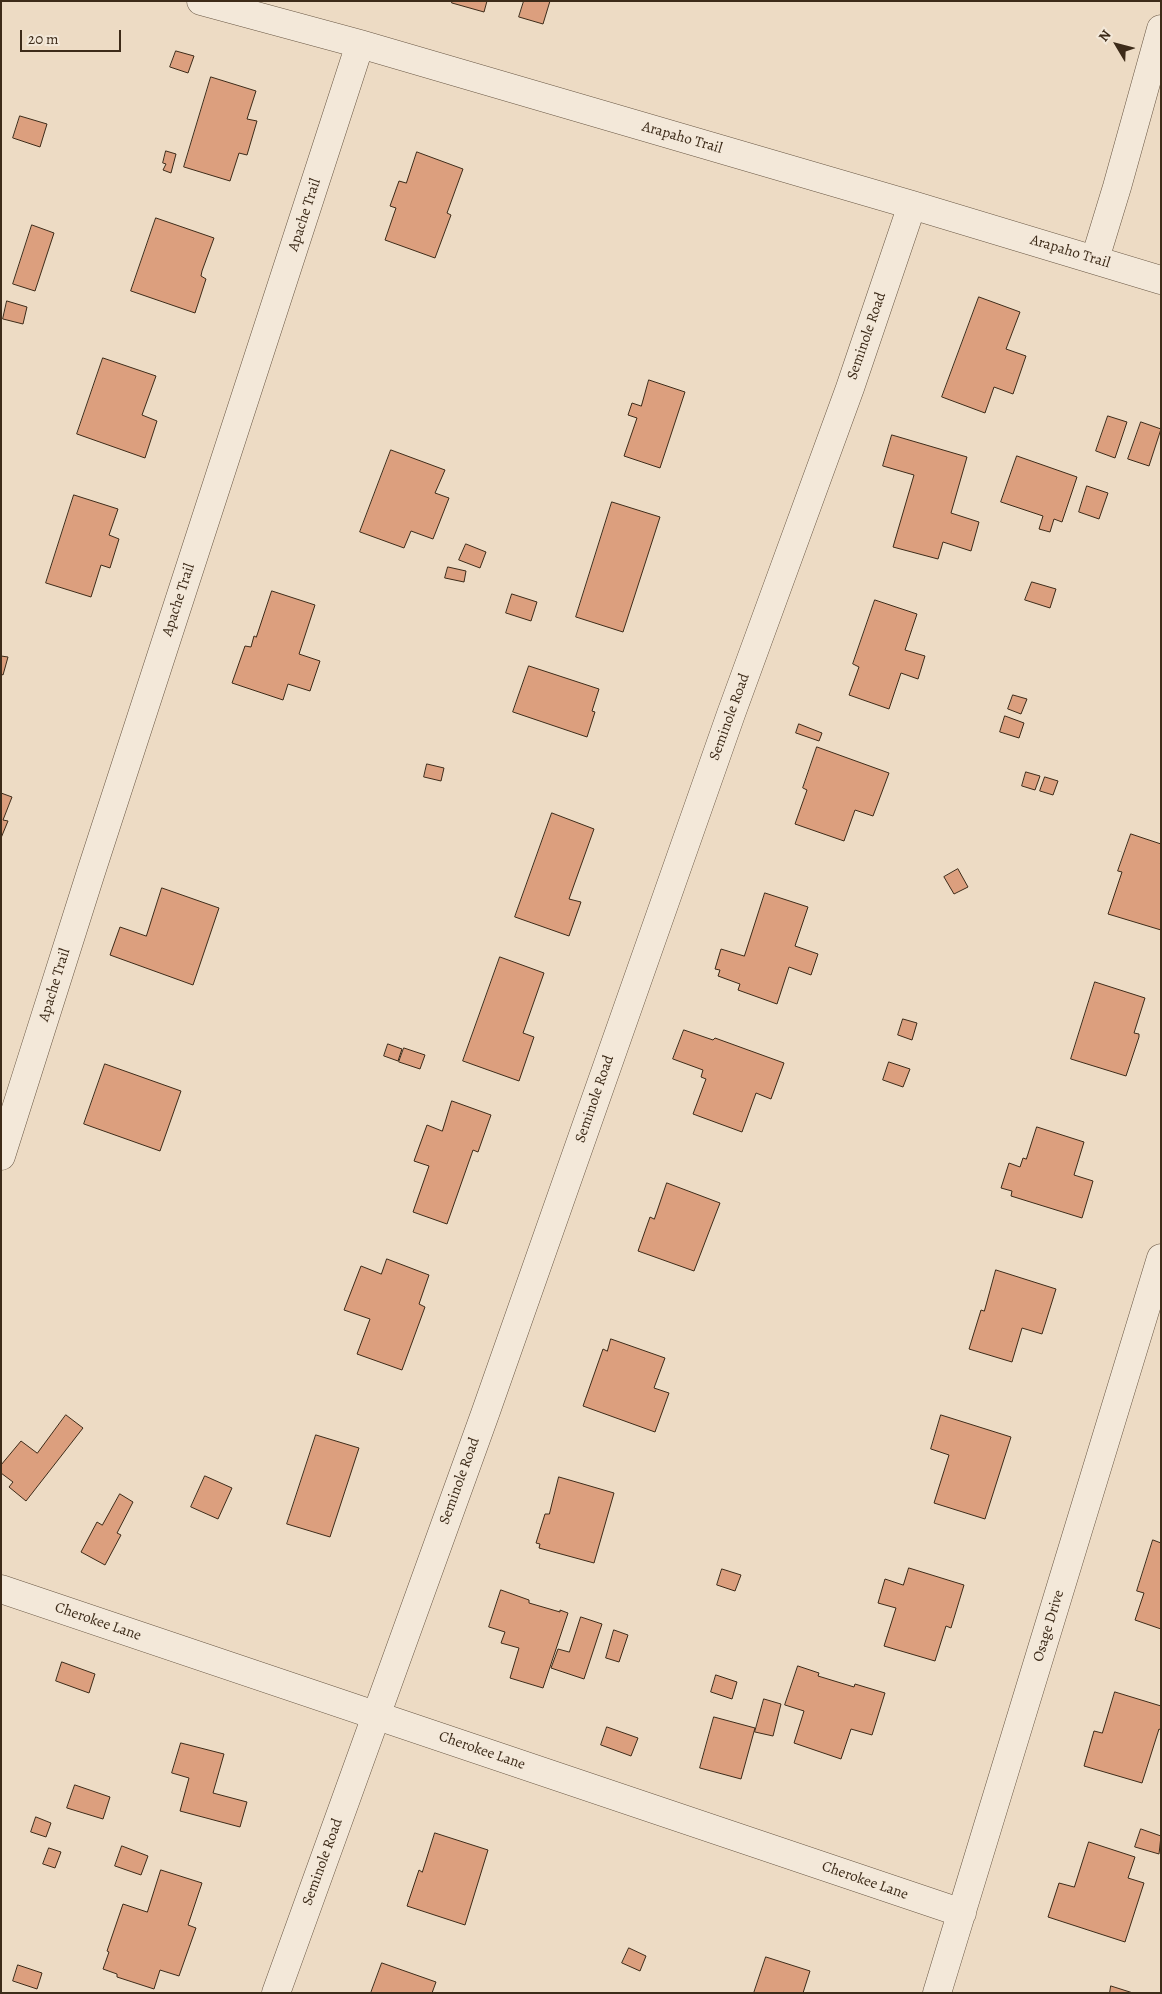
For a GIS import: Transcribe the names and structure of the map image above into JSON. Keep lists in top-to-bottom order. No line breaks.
{"streets":{"street":["Arapaho Trail","Apache Trail","Seminole Road","Cherokee Lane","Osage Drive"]},"crossings":[["Arapaho Trail","Apache Trail"],["Arapaho Trail","Seminole Road"],["Seminole Road","Cherokee Lane"],["Cherokee Lane","Osage Drive"]],"scale_bar":"20 m","north":"top left"}
